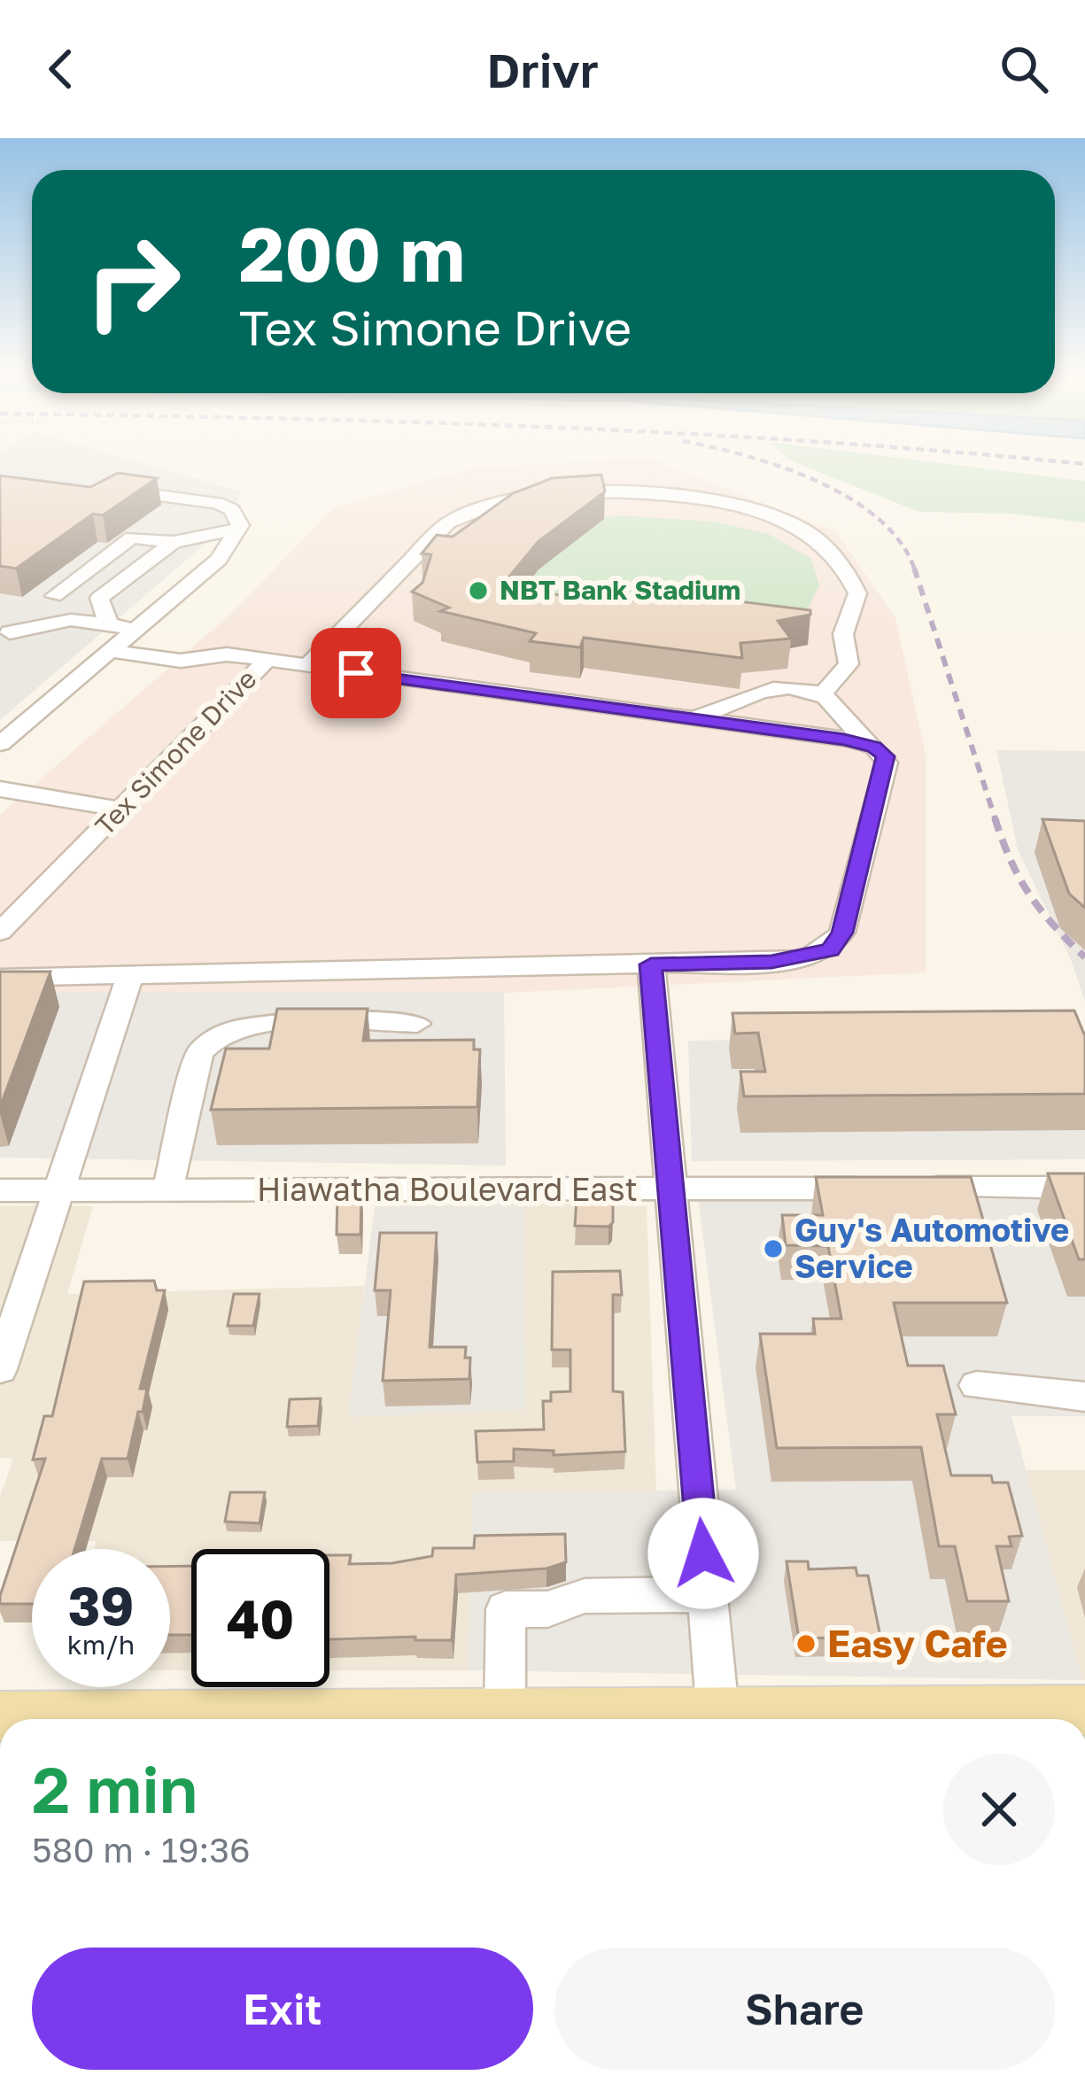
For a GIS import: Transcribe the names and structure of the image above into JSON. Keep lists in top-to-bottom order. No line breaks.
{"streets":{"street":["Tex Simone Drive","Hiawatha Boulevard East"]},"places":["NBT Bank Stadium","Guy's Automotive Service","Easy Cafe"],"page":{"header":"Drivr","turn":["200 m","Tex Simone Drive"],"speed":"39 km/h","limit":"40","heading":["2 min","580 m · 19:36"],"buttons":["Exit","Share"]}}
